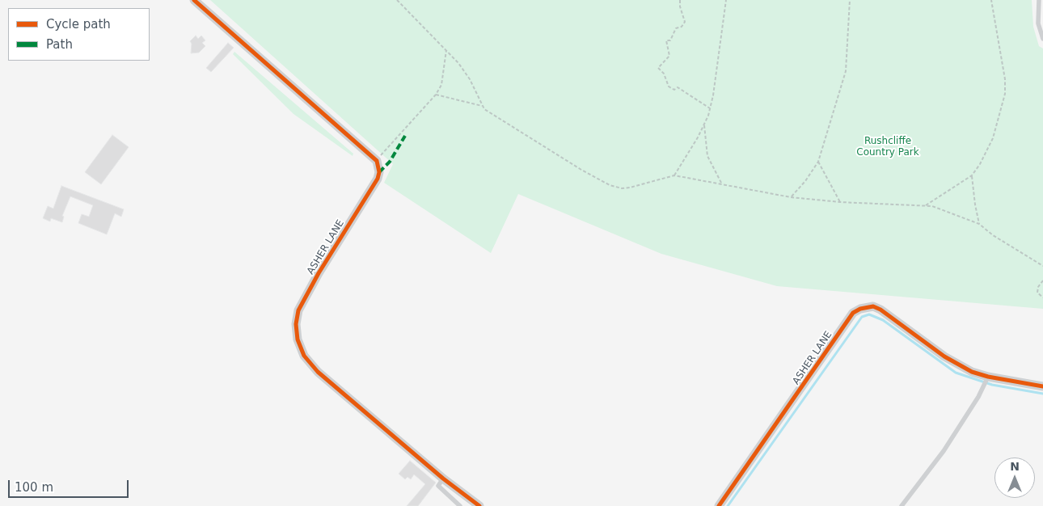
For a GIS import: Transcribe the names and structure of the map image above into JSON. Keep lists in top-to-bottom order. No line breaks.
{"streets":{"street":["ASHER LANE"]},"parks":["Rushcliffe Country Park"],"legend":["Cycle path","Path"],"scale_bar":"100 m","north":"top"}
